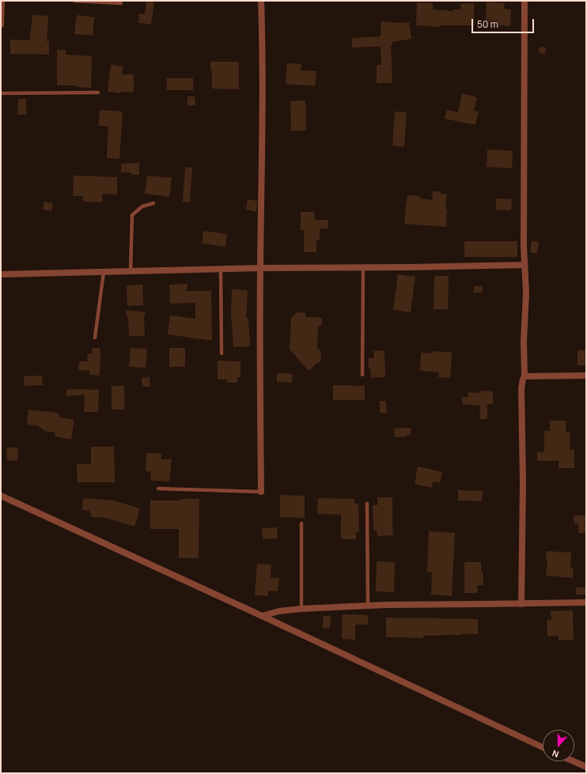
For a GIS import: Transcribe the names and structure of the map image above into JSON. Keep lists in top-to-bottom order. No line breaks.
{"scale_bar":"50 m","north":"bottom"}
